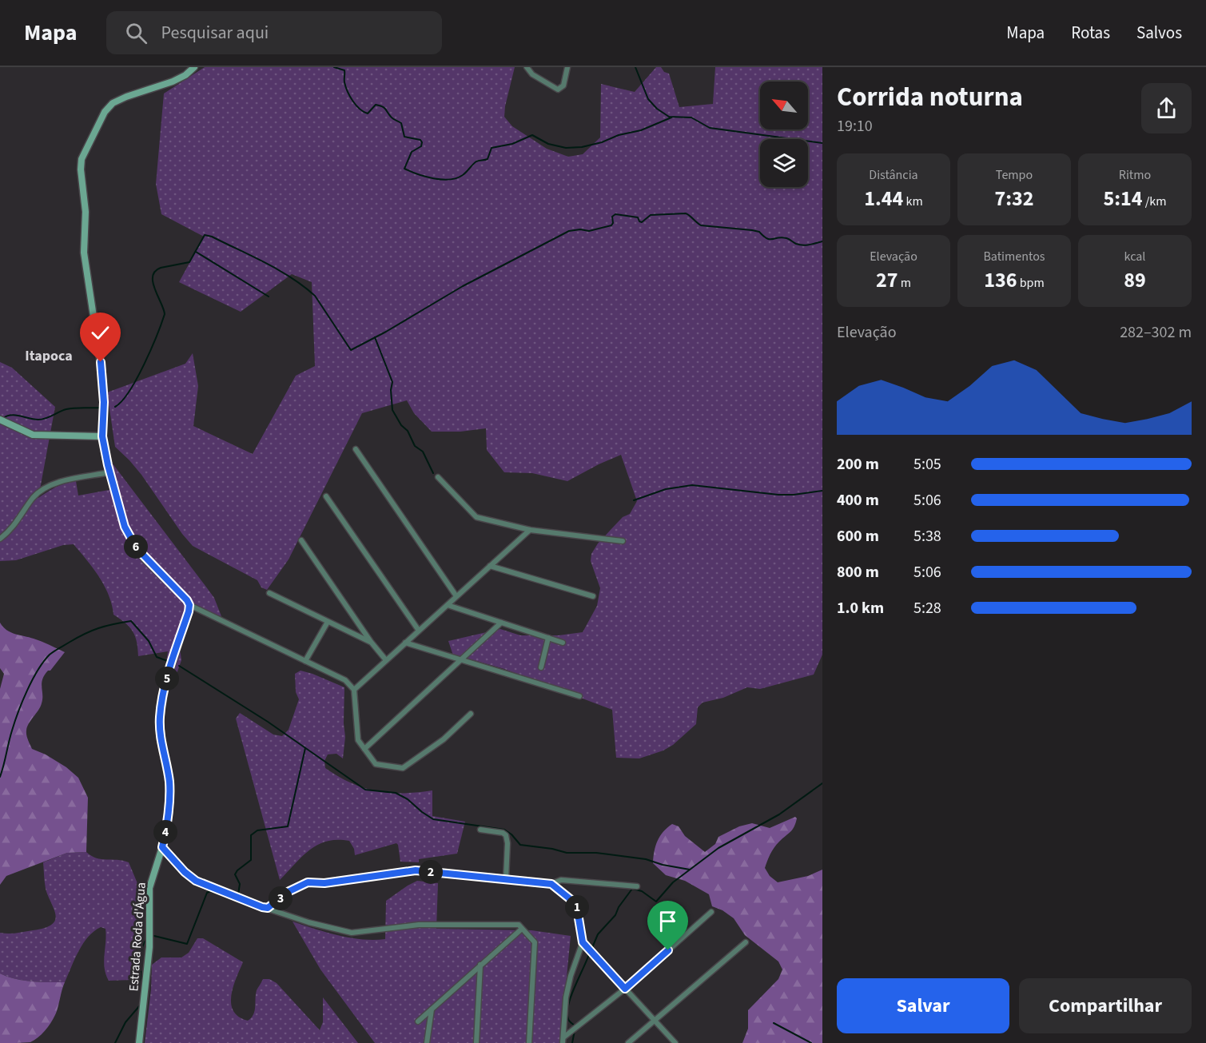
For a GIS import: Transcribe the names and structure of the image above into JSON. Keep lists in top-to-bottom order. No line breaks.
{"streets":{"street":["Estrada Roda d'Água"]},"districts":["Itapoca"],"north":"top left","page":{"header":"Mapa","search":"Pesquisar aqui","nav":["Mapa","Rotas","Salvos"],"heading":["Corrida noturna","19:10"],"stats":[["Distância","1.44 km"],["Tempo","7:32"],["Ritmo","5:14 /km"],["Elevação","27 m"],["Batimentos","136 bpm"],["kcal","89"]],"chart":["Elevação","282–302 m"],"list":[{"name":"200 m","note":"5:05"},{"name":"400 m","note":"5:06"},{"name":"600 m","note":"5:38"},{"name":"800 m","note":"5:06"},{"name":"1.0 km","note":"5:28"}],"pins":["6","5","4","2","3","1"],"buttons":["Salvar","Compartilhar"]}}
